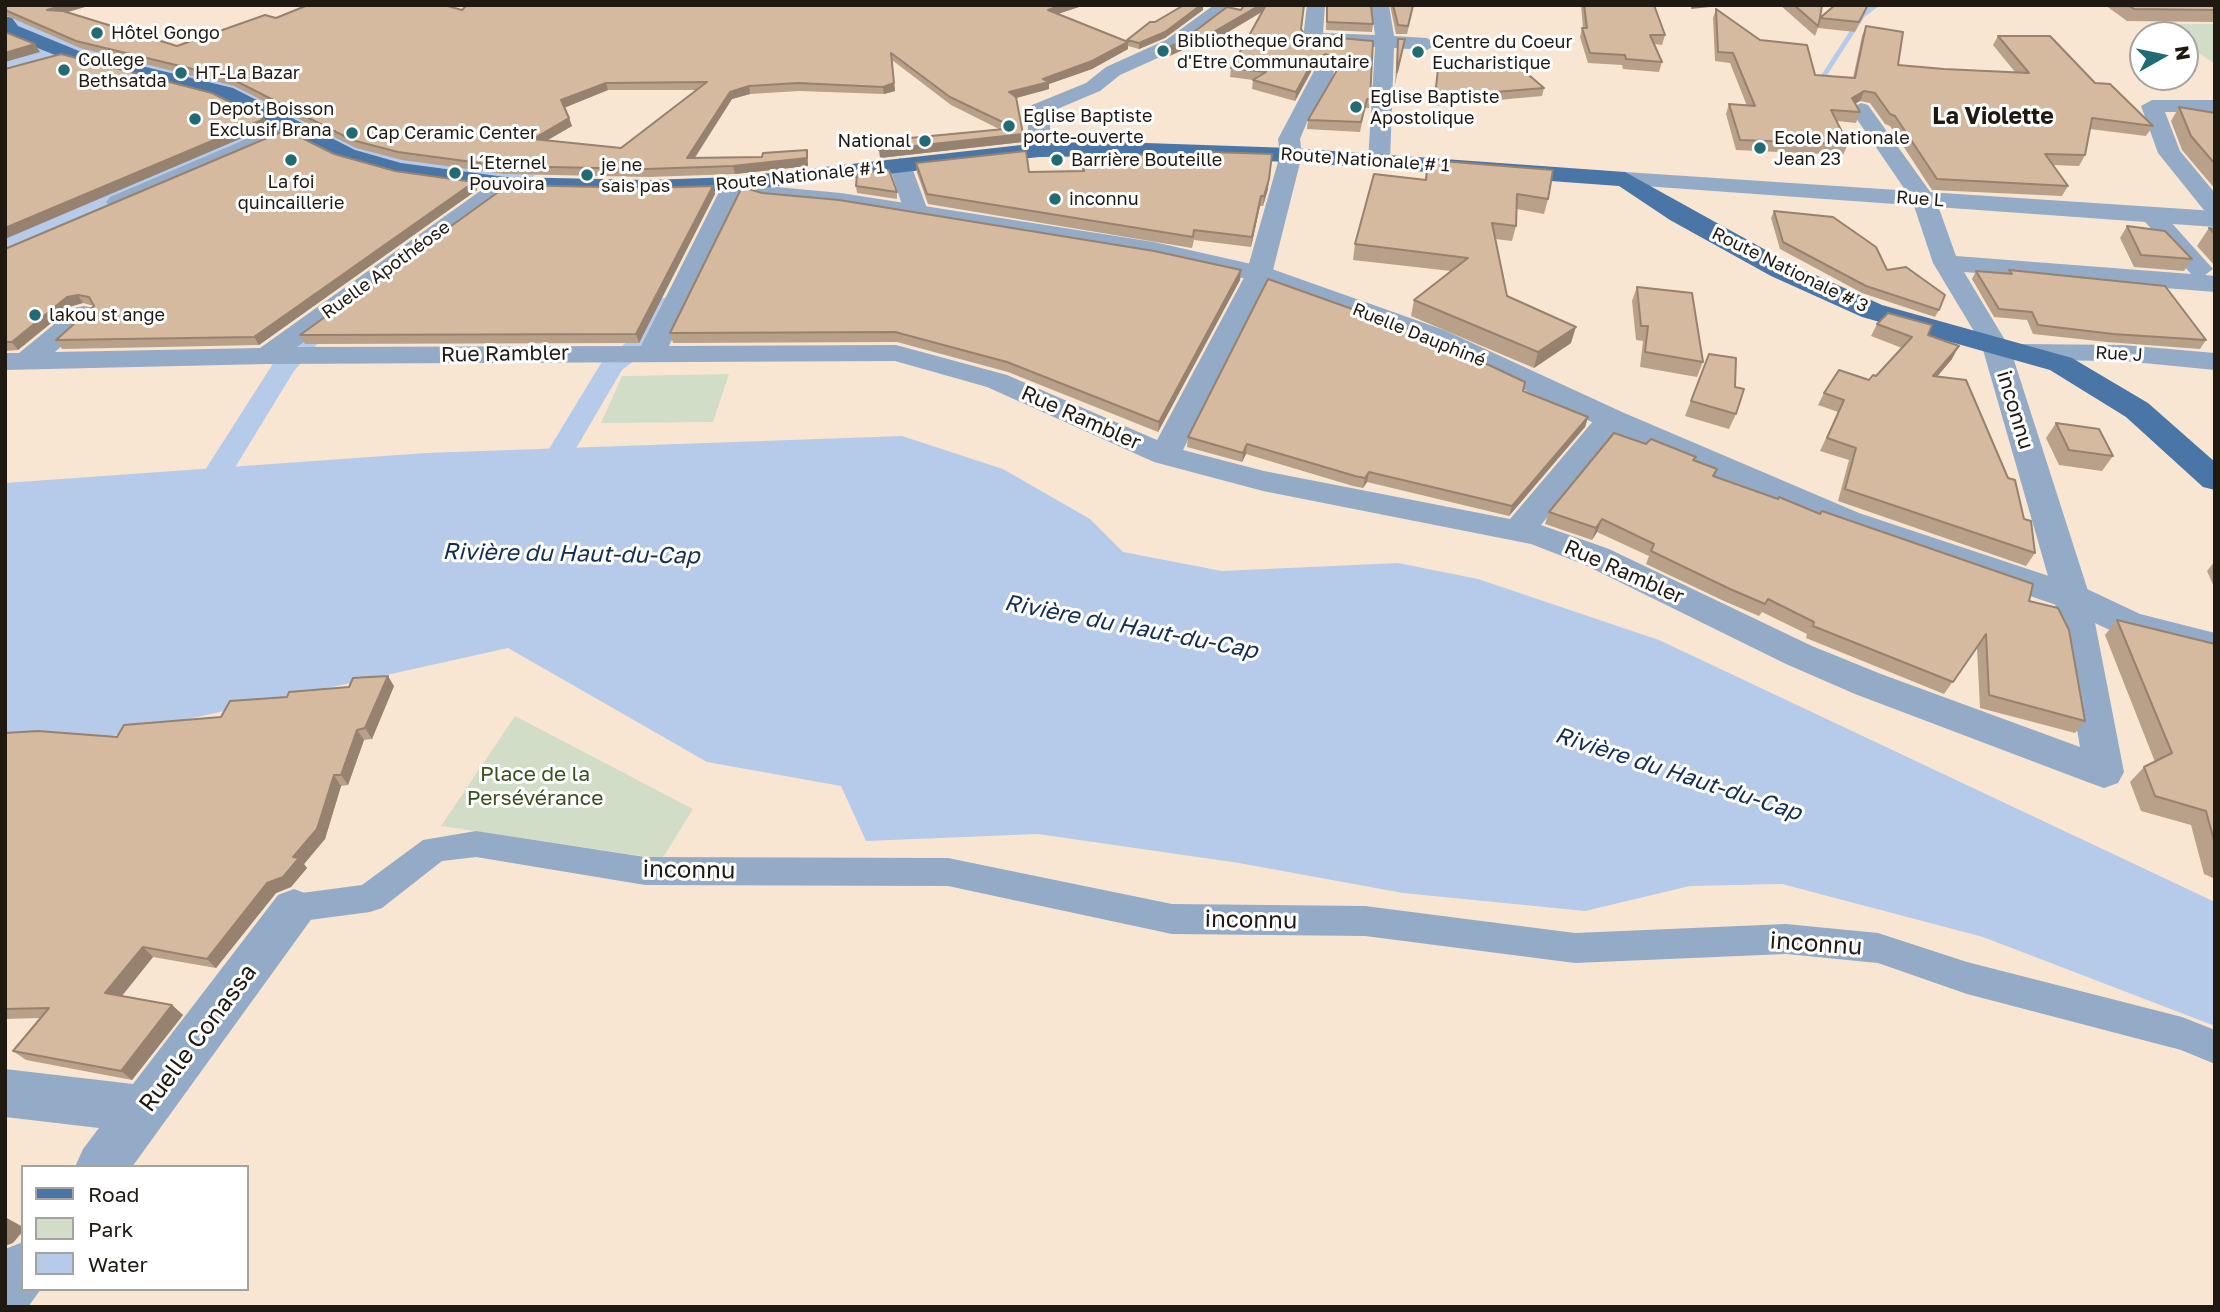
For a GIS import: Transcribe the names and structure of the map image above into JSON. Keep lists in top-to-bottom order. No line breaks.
{"streets":{"main road":["Route Nationale # 1","Route Nationale # 3"],"street":["Rue L","Ruelle Apothéose","Ruelle Dauphiné","Rue Rambler","Rue J","inconnu","Ruelle Conassa"]},"crossings":[["Route Nationale # 1","Rue L"],["Route Nationale # 1","Ruelle Apothéose"],["Route Nationale # 1","Route Nationale # 3"],["Route Nationale # 1","Ruelle Dauphiné"],["Rue L","Route Nationale # 3"],["Rue L","inconnu"],["Ruelle Apothéose","Rue Rambler"],["Route Nationale # 3","Rue J"],["Route Nationale # 3","inconnu"],["Ruelle Dauphiné","inconnu"],["Rue Rambler","inconnu"],["Rue J","inconnu"],["inconnu","Ruelle Conassa"]],"districts":["La Violette"],"water":["Rivière du Haut-du-Cap"],"parks":["Place de la Persévérance"],"places":["Hôtel Gongo","Bibliotheque Grand d'Etre Communautaire","Centre du Coeur Eucharistique","College Bethsatda","HT-La Bazar","Eglise Baptiste Apostolique","Depot Boisson Exclusif Brana","Eglise Baptiste porte-ouverte","Cap Ceramic Center","National","Ecole Nationale Jean 23","La foi quincaillerie","Barrière Bouteille","L´Eternel Pouvoira","je ne sais pas","inconnu","lakou st ange"],"legend":["Road","Park","Water"],"north":"right"}
